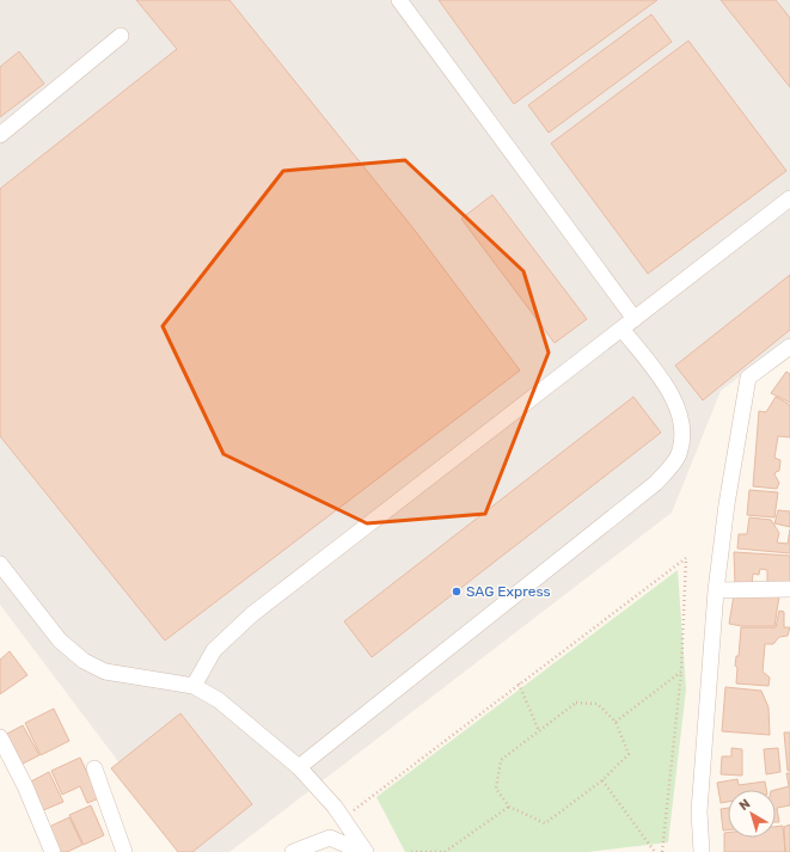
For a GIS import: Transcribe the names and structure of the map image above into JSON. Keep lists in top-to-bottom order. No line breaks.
{"places":["SAG Express"],"north":"top left"}
